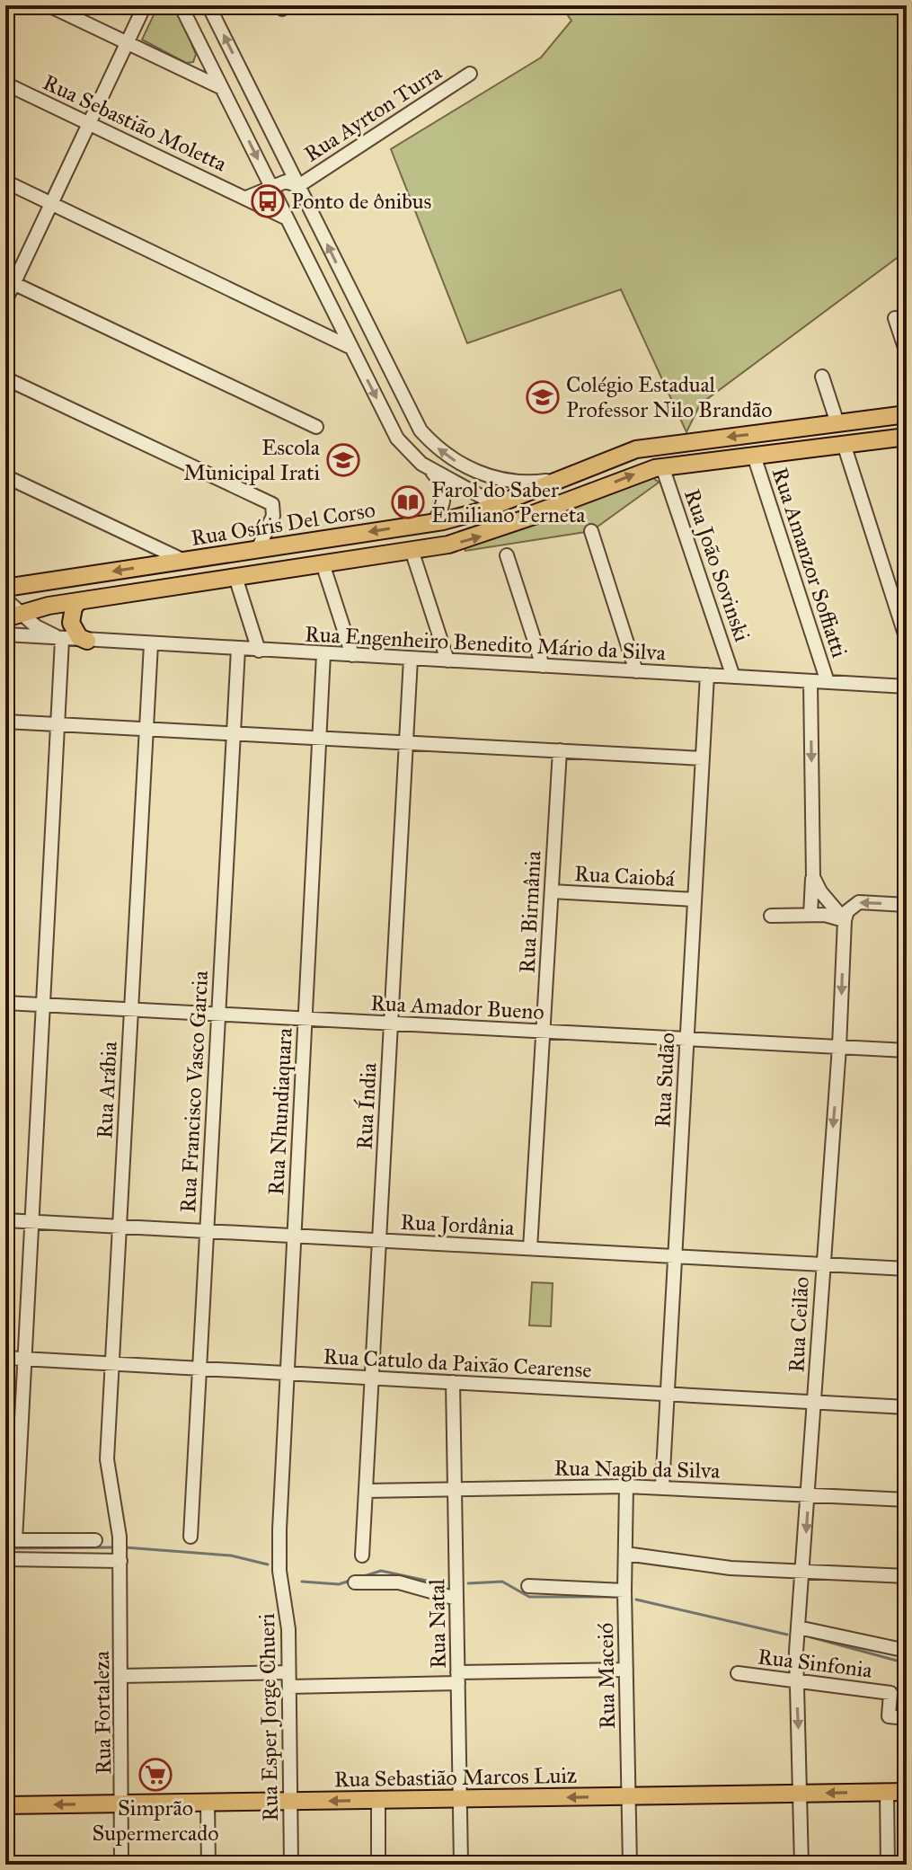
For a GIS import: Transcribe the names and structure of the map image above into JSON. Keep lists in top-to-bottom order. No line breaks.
{"streets":{"main road":["Rua Osíris Del Corso","Rua Sebastião Marcos Luiz"],"street":["Rua Ayrton Turra","Rua Sebastião Moletta","Rua Amanzor Soffiatti","Rua João Sovinski","Rua Engenheiro Benedito Mário da Silva","Rua Caiobá","Rua Birmânia","Rua Amador Bueno","Rua Sudão","Rua Arábia","Rua Francisco Vasco Garcia","Rua Índia","Rua Nhundiaquara","Rua Jordânia","Rua Ceilão","Rua Catulo da Paixão Cearense","Rua Nagib da Silva","Rua Natal","Rua Sinfonia","Rua Maceió","Rua Fortaleza","Rua Esper Jorge Chueri"]},"crossings":[["Rua Osíris Del Corso","Rua Amanzor Soffiatti"],["Rua Osíris Del Corso","Rua João Sovinski"],["Rua Osíris Del Corso","Rua Engenheiro Benedito Mário da Silva"],["Rua Amanzor Soffiatti","Rua Engenheiro Benedito Mário da Silva"],["Rua João Sovinski","Rua Engenheiro Benedito Mário da Silva"],["Rua Engenheiro Benedito Mário da Silva","Rua Sudão"],["Rua Engenheiro Benedito Mário da Silva","Rua Arábia"],["Rua Engenheiro Benedito Mário da Silva","Rua Francisco Vasco Garcia"],["Rua Engenheiro Benedito Mário da Silva","Rua Índia"],["Rua Engenheiro Benedito Mário da Silva","Rua Nhundiaquara"],["Rua Caiobá","Rua Birmânia"],["Rua Caiobá","Rua Sudão"],["Rua Birmânia","Rua Amador Bueno"],["Rua Birmânia","Rua Jordânia"],["Rua Amador Bueno","Rua Sudão"],["Rua Amador Bueno","Rua Arábia"],["Rua Amador Bueno","Rua Francisco Vasco Garcia"],["Rua Amador Bueno","Rua Índia"],["Rua Amador Bueno","Rua Nhundiaquara"],["Rua Amador Bueno","Rua Ceilão"],["Rua Sudão","Rua Jordânia"],["Rua Sudão","Rua Catulo da Paixão Cearense"],["Rua Sudão","Rua Nagib da Silva"],["Rua Arábia","Rua Jordânia"],["Rua Arábia","Rua Catulo da Paixão Cearense"],["Rua Arábia","Rua Fortaleza"],["Rua Francisco Vasco Garcia","Rua Jordânia"],["Rua Francisco Vasco Garcia","Rua Catulo da Paixão Cearense"],["Rua Índia","Rua Jordânia"],["Rua Índia","Rua Catulo da Paixão Cearense"],["Rua Índia","Rua Nagib da Silva"],["Rua Nhundiaquara","Rua Jordânia"],["Rua Nhundiaquara","Rua Catulo da Paixão Cearense"],["Rua Nhundiaquara","Rua Esper Jorge Chueri"],["Rua Jordânia","Rua Ceilão"],["Rua Ceilão","Rua Catulo da Paixão Cearense"],["Rua Ceilão","Rua Nagib da Silva"],["Rua Ceilão","Rua Sinfonia"],["Rua Ceilão","Rua Sebastião Marcos Luiz"],["Rua Catulo da Paixão Cearense","Rua Natal"],["Rua Nagib da Silva","Rua Natal"],["Rua Nagib da Silva","Rua Maceió"],["Rua Natal","Rua Sebastião Marcos Luiz"],["Rua Maceió","Rua Sebastião Marcos Luiz"],["Rua Fortaleza","Rua Sebastião Marcos Luiz"],["Rua Esper Jorge Chueri","Rua Sebastião Marcos Luiz"]],"one_way":["Rua Ceilão","Rua Sebastião Marcos Luiz"],"places":{"bus stop":["Ponto de ônibus"],"school or university":["Colégio Estadual Professor Nilo Brandão","Escola Municipal Irati"],"library":["Farol do Saber Emiliano Perneta"],"supermarket":["Simprão Supermercado"]}}
